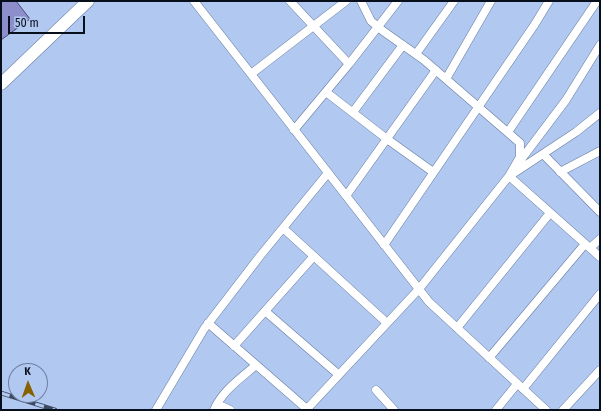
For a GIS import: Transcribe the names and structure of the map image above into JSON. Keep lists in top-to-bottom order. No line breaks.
{"scale_bar":"50 m","north":"top"}
